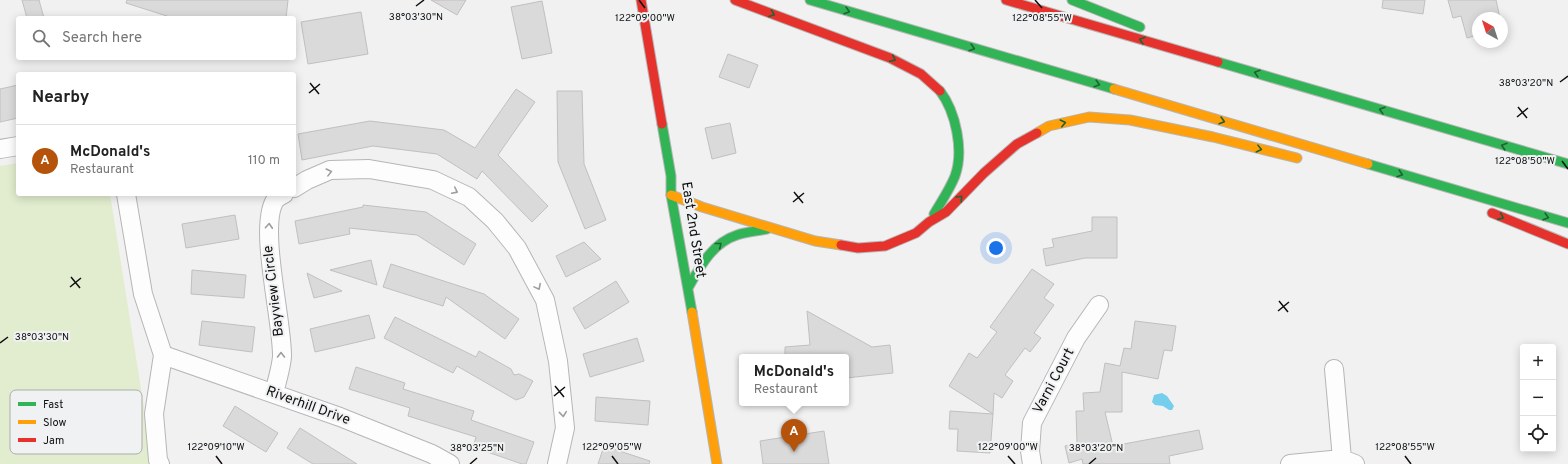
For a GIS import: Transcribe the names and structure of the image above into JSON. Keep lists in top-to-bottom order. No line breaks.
{"streets":{"main road":["East 2nd Street"],"street":["Bayview Circle","Varni Court","Riverhill Drive"]},"crossings":[["Bayview Circle","Riverhill Drive"]],"legend":["Fast","Slow","Jam"],"north":"top left","page":{"search":"Search here","heading":"Nearby","list":[{"mark":"A","name":"McDonald's","note":"Restaurant","value":"110 m"}],"map_buttons":["+","−"],"popup":["McDonald's","Restaurant"],"pins":"A"},"coordinates":["38°03'30\"N","122°09'00\"W","122°08'55\"W","38°03'20\"N","122°08'50\"W","122°09'10\"W","122°09'05\"W","38°03'25\"N"]}
